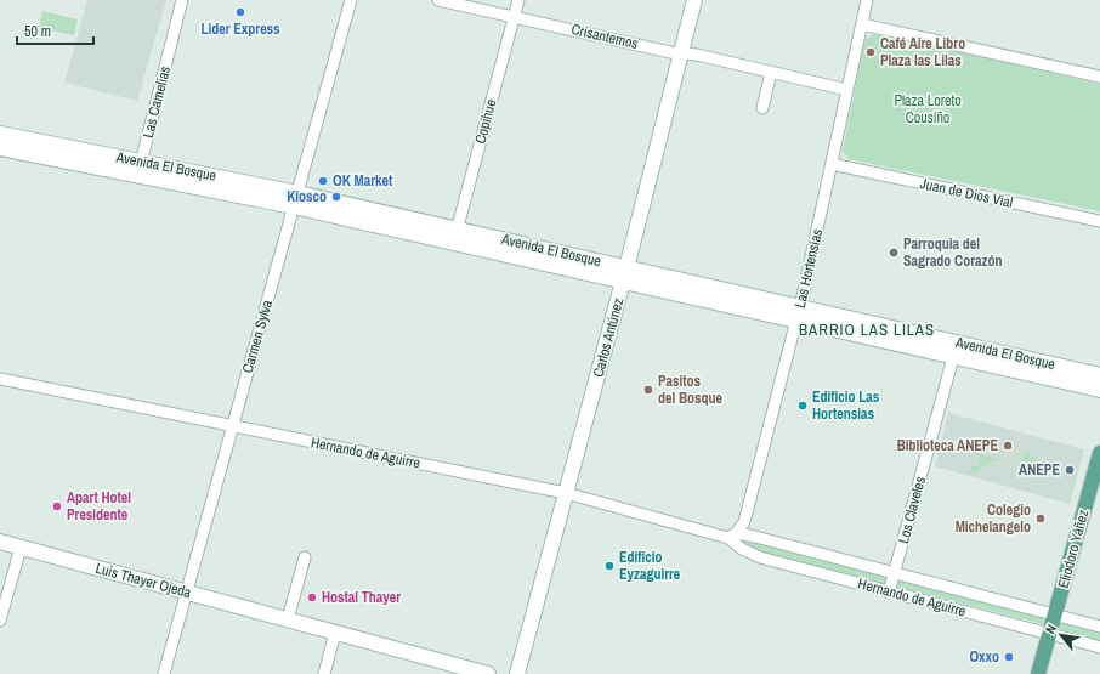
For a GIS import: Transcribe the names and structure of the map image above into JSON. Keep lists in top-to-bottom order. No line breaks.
{"streets":{"main road":["Eliodoro Yáñez"],"street":["Crisantemos","Las Camelias","Copihue","Avenida El Bosque","Juan de Dios Vial","Las Hortensias","Carmen Sylva","Carlos Antúnez","Hernando de Aguirre","Los Claveles","Luis Thayer Ojeda"]},"crossings":[["Crisantemos","Copihue"],["Crisantemos","Las Hortensias"],["Crisantemos","Carlos Antúnez"],["Las Camelias","Avenida El Bosque"],["Copihue","Avenida El Bosque"],["Avenida El Bosque","Las Hortensias"],["Avenida El Bosque","Carmen Sylva"],["Avenida El Bosque","Carlos Antúnez"],["Avenida El Bosque","Los Claveles"],["Juan de Dios Vial","Las Hortensias"],["Las Hortensias","Hernando de Aguirre"],["Carmen Sylva","Hernando de Aguirre"],["Carmen Sylva","Luis Thayer Ojeda"],["Carlos Antúnez","Hernando de Aguirre"],["Hernando de Aguirre","Los Claveles"],["Hernando de Aguirre","Eliodoro Yáñez"]],"districts":["BARRIO LAS LILAS"],"parks":["Plaza Loreto Cousiño"],"places":["Lider Express","Café Aire Libro Plaza las Lilas","OK Market","Kiosco","Parroquia del Sagrado Corazón","Pasitos del Bosque","Edificio Las Hortensias","Biblioteca ANEPE","ANEPE","Apart Hotel Presidente","Colegio Michelangelo","Edificio Eyzaguirre","Hostal Thayer","Oxxo"],"scale_bar":"50 m","north":"top left"}
